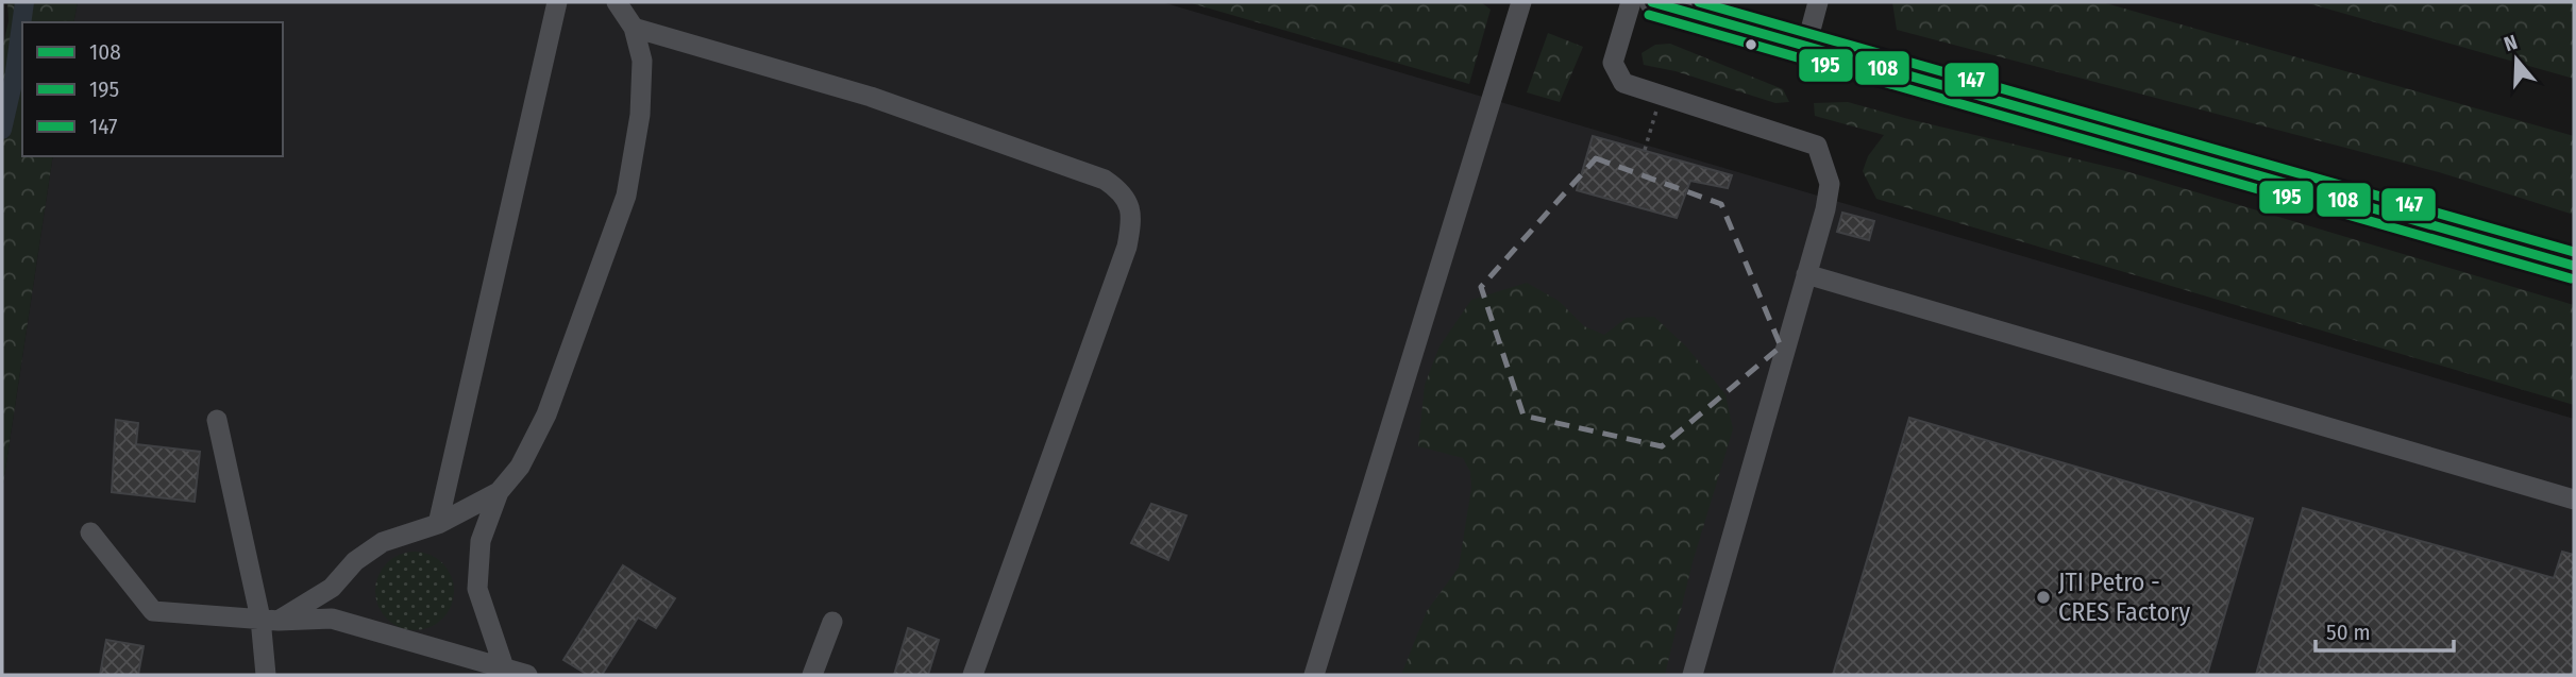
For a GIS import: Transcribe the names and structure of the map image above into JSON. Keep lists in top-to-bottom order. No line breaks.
{"places":["JTI Petro - CRES Factory"],"lines":["transit line 108","transit line 147","transit line 195"],"legend":["108","195","147"],"scale_bar":"50 m","north":"top"}
